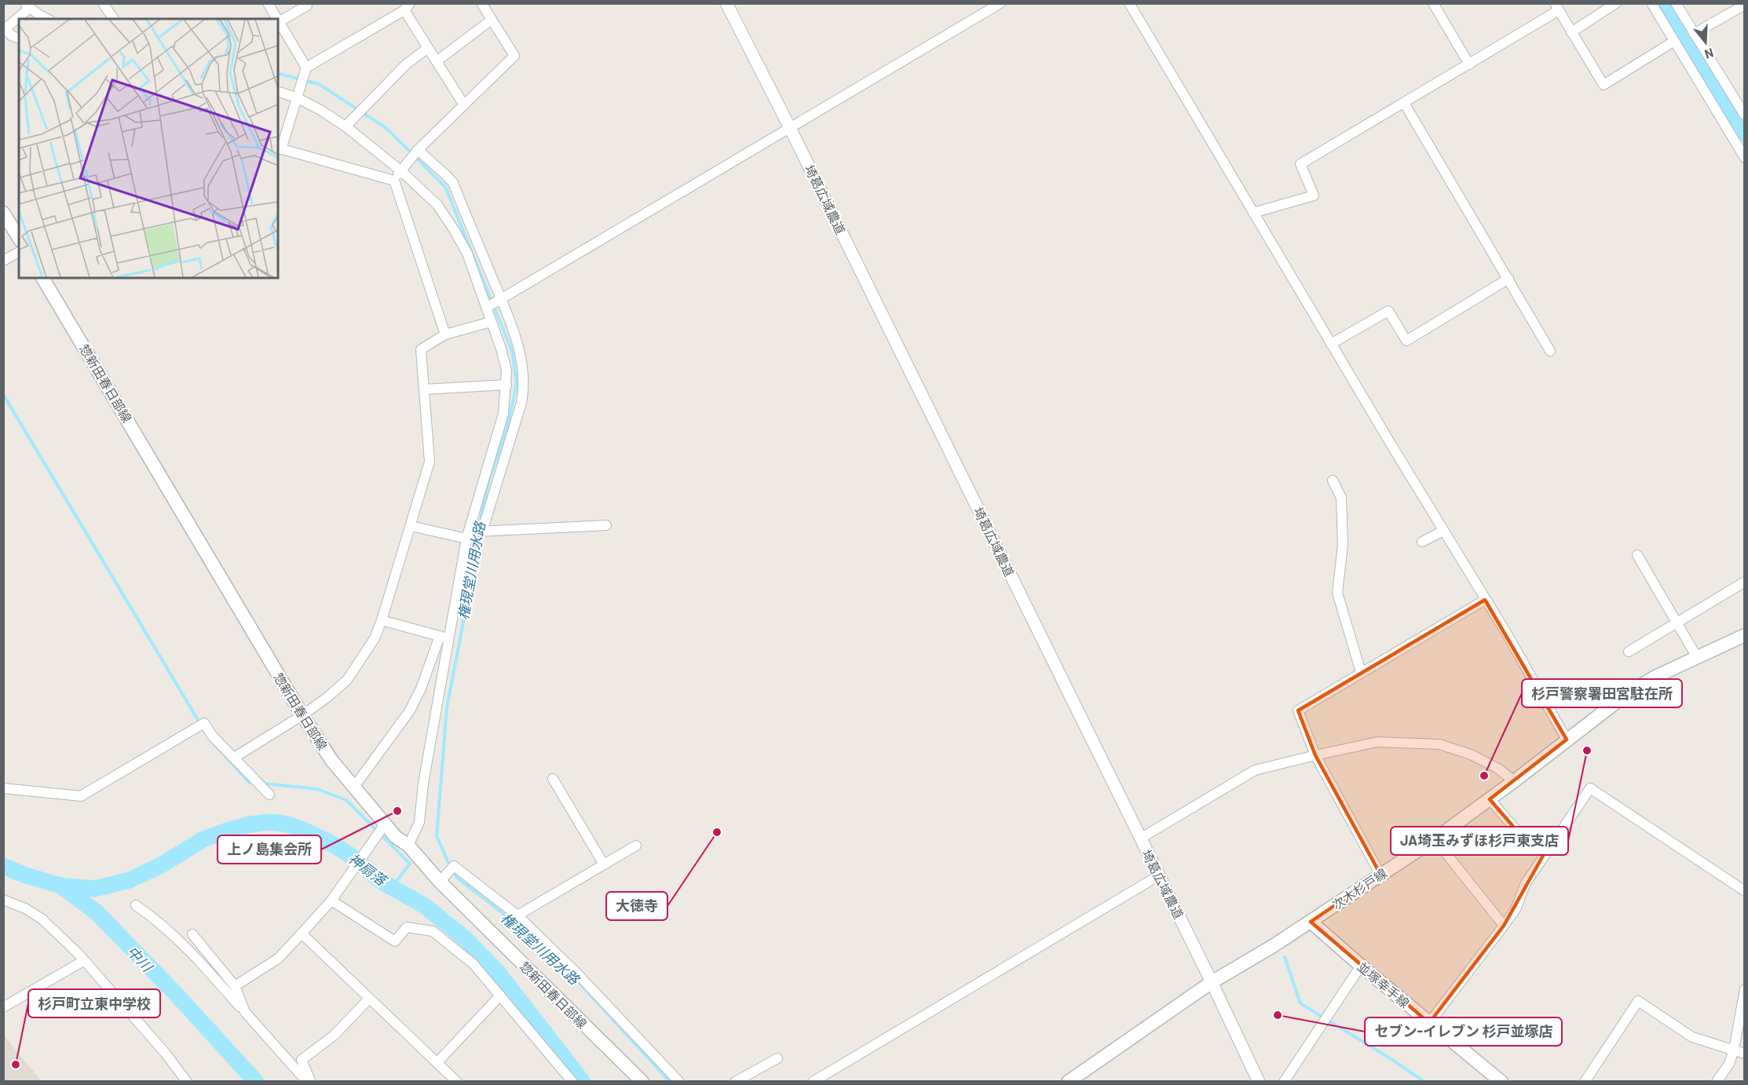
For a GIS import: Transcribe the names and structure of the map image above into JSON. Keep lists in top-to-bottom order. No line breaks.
{"streets":{"main road":["惣新田春日部線","次木杉戸線","並塚幸手線"],"street":["埼葛広域農道"]},"crossings":[["埼葛広域農道","次木杉戸線"],["次木杉戸線","並塚幸手線"]],"water":["権現堂川用水路","神扇落","中川"],"places":["JA埼玉みずほ杉戸東支店","杉戸警察署田宮駐在所","上ノ島集会所","大徳寺","セブン-イレブン 杉戸並塚店","杉戸町立東中学校"],"north":"bottom"}
